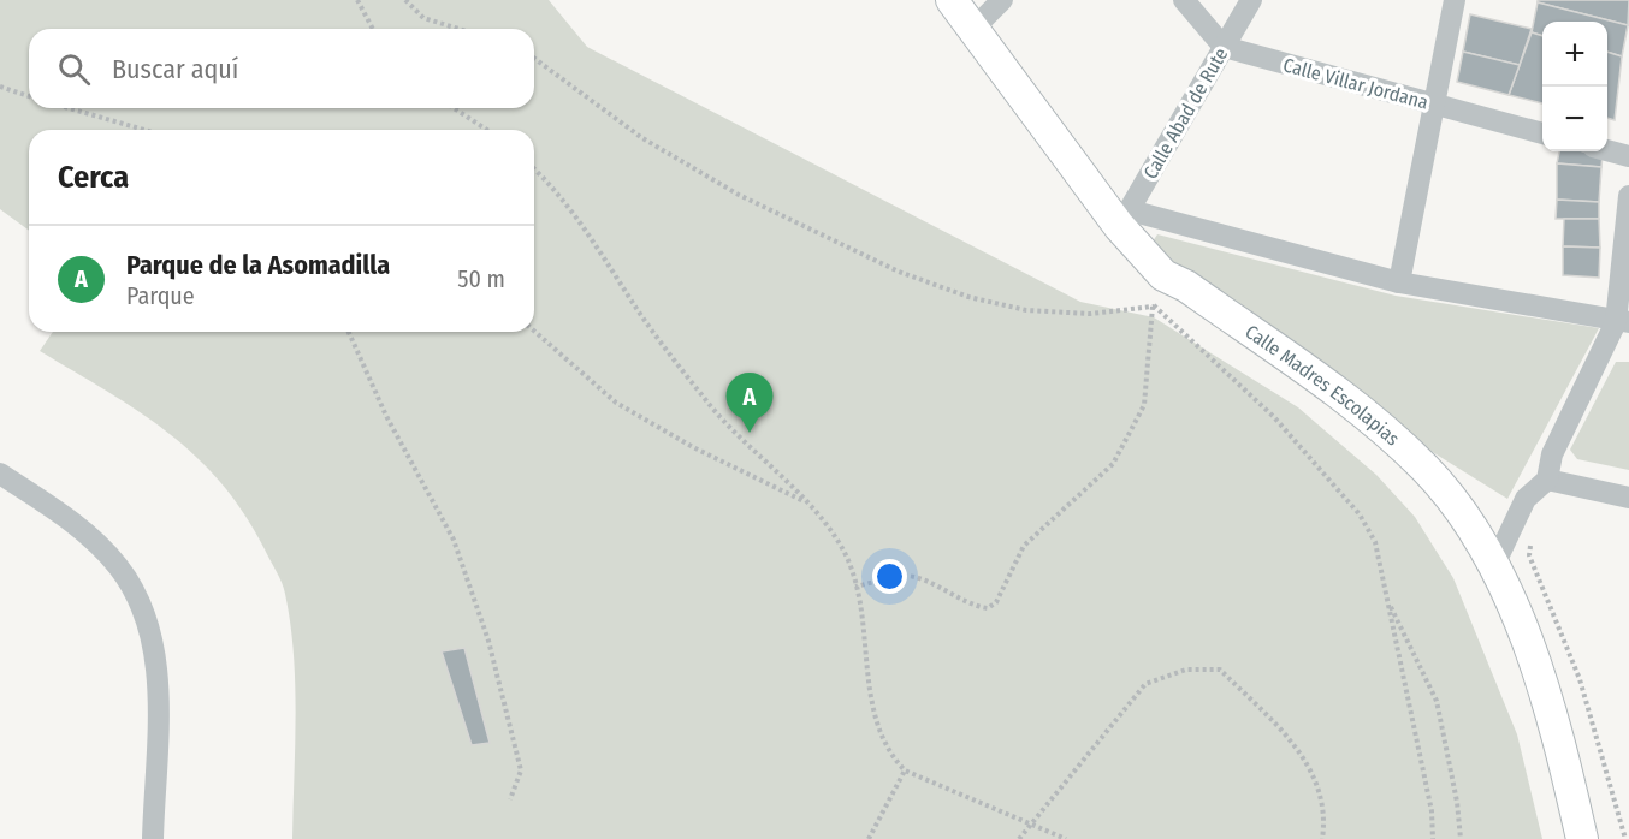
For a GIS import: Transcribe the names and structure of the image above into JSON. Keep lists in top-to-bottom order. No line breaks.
{"streets":{"street":["Calle Villar Jordana","Calle Abad de Rute","Calle Madres Escolapias"]},"crossings":[["Calle Villar Jordana","Calle Abad de Rute"],["Calle Abad de Rute","Calle Madres Escolapias"]],"page":{"map_buttons":["+","−"],"search":"Buscar aquí","heading":"Cerca","list":[{"mark":"A","name":"Parque de la Asomadilla","note":"Parque","value":"50 m"}],"pins":"A"}}
